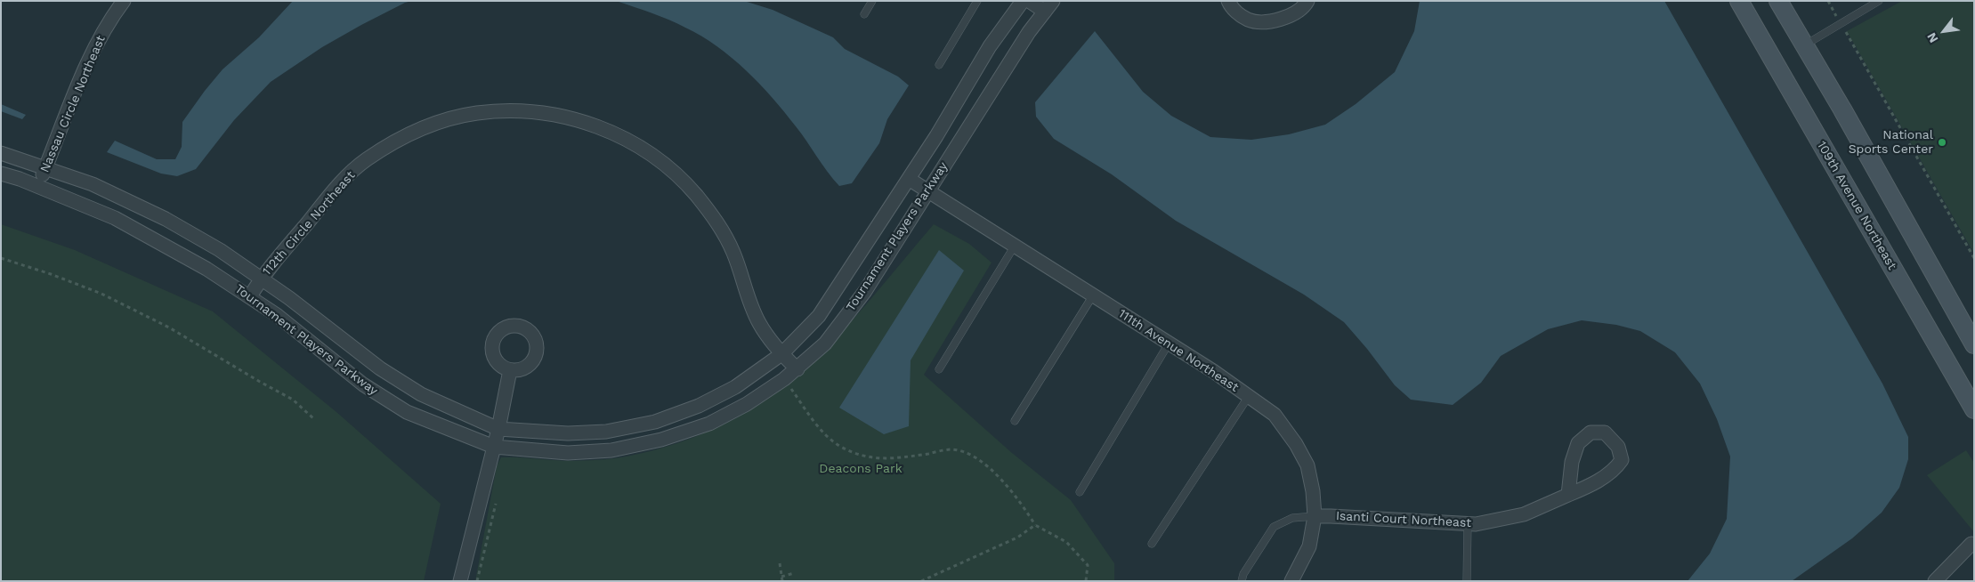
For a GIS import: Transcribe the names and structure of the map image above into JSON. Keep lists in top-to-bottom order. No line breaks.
{"streets":{"main road":["109th Avenue Northeast"],"street":["Nassau Circle Northeast","112th Circle Northeast","Tournament Players Parkway","111th Avenue Northeast","Isanti Court Northeast"]},"crossings":[["Nassau Circle Northeast","Tournament Players Parkway"],["112th Circle Northeast","Tournament Players Parkway"],["Tournament Players Parkway","111th Avenue Northeast"],["111th Avenue Northeast","Isanti Court Northeast"]],"parks":["Deacons Park"],"places":["National Sports Center"],"north":"bottom left"}
